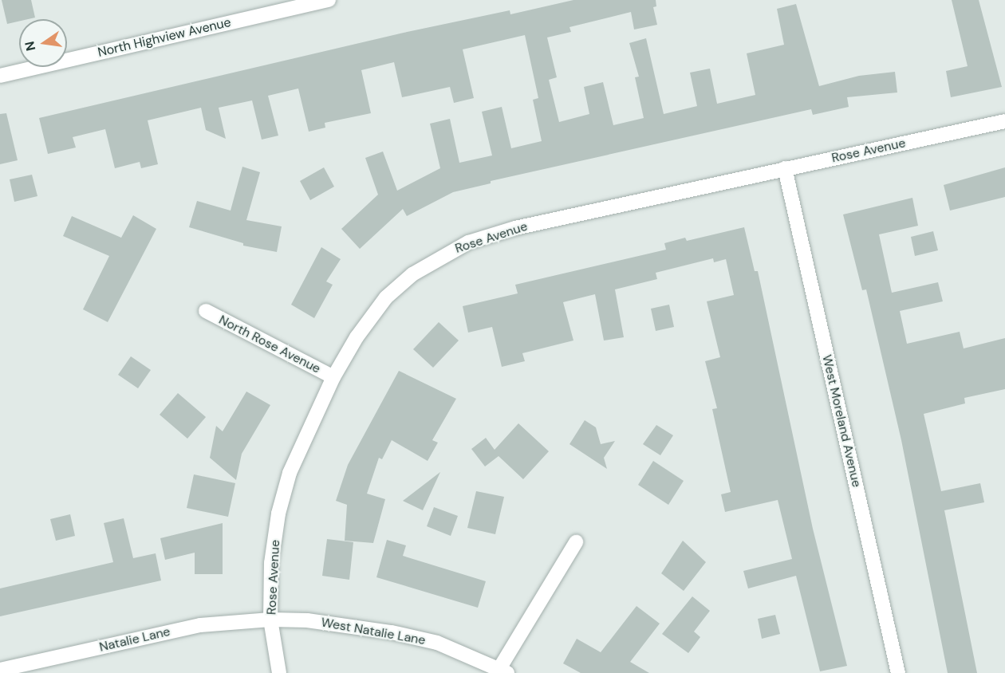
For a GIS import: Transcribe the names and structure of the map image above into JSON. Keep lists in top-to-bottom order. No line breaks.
{"streets":{"street":["North Highview Avenue","Rose Avenue","North Rose Avenue","West Moreland Avenue","West Natalie Lane","Natalie Lane"]},"crossings":[["Rose Avenue","North Rose Avenue"],["Rose Avenue","West Moreland Avenue"],["Rose Avenue","West Natalie Lane"],["Rose Avenue","Natalie Lane"],["West Natalie Lane","Natalie Lane"]],"north":"left"}
